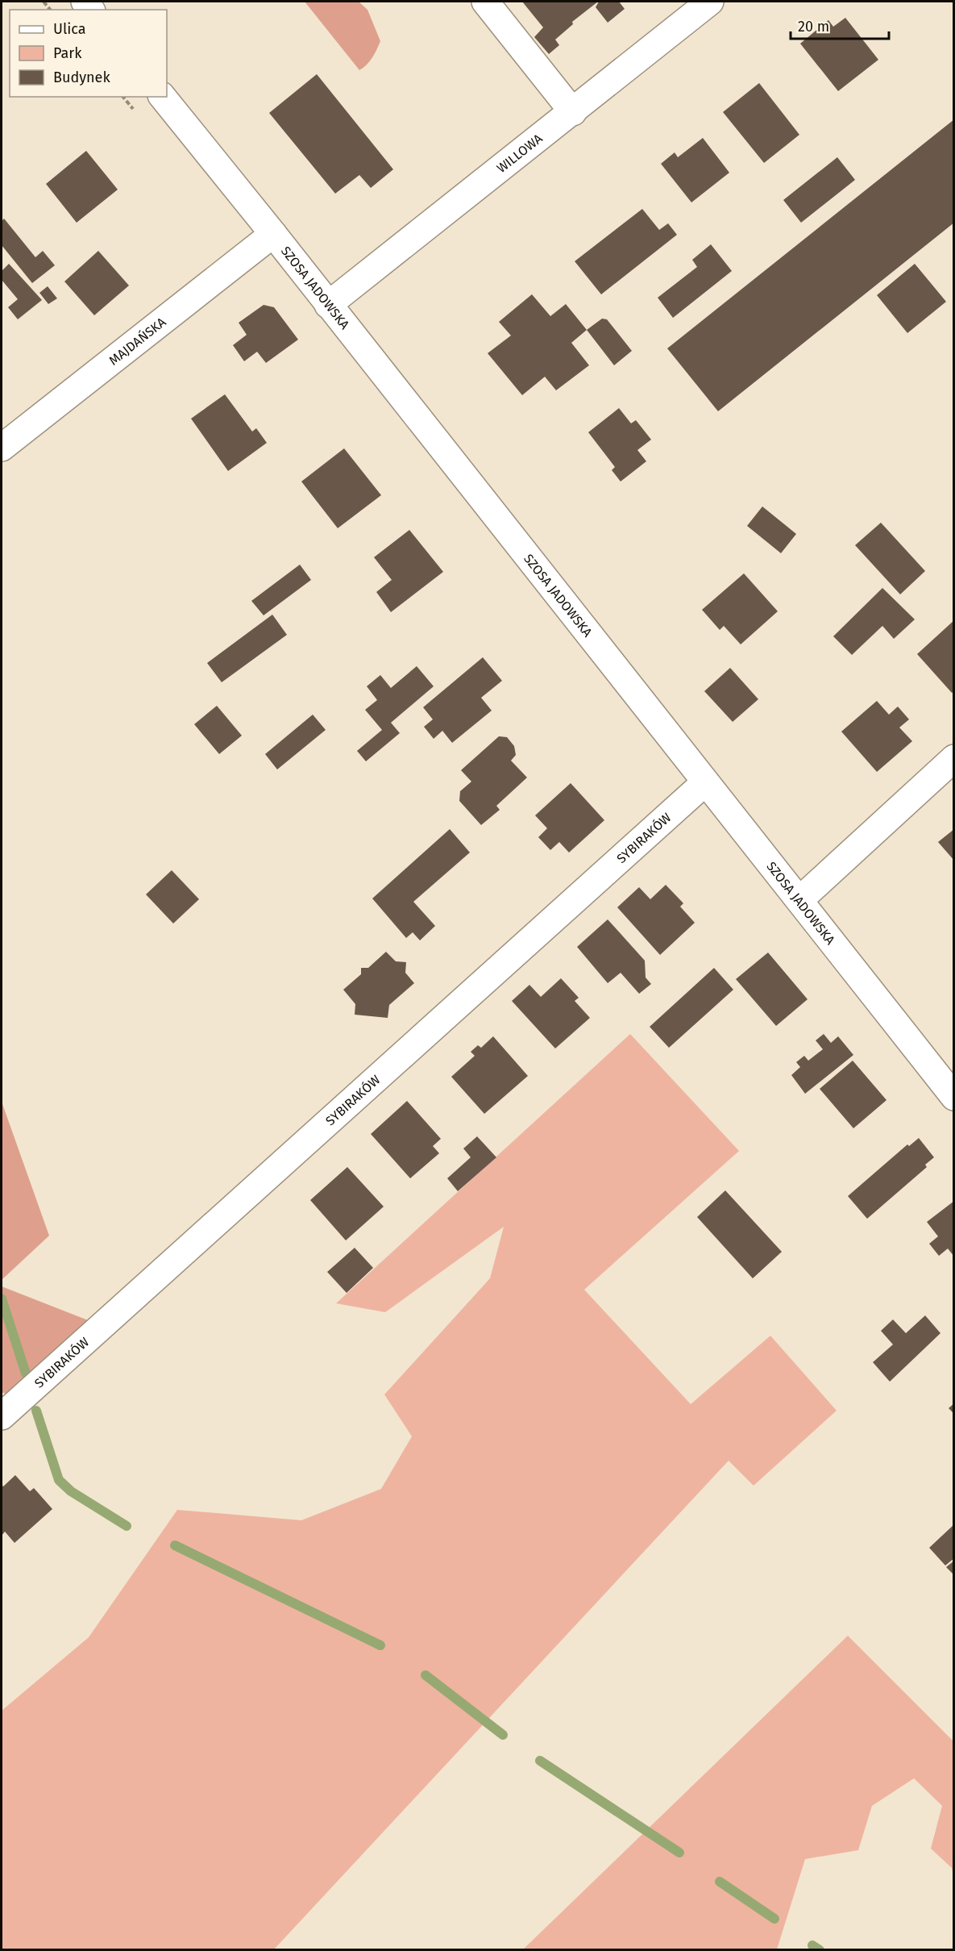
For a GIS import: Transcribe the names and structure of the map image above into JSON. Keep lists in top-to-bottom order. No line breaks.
{"streets":{"street":["WILLOWA","SZOSA JADOWSKA","MAJDAŃSKA","SYBIRAKÓW"]},"crossings":[["WILLOWA","SZOSA JADOWSKA"],["SZOSA JADOWSKA","MAJDAŃSKA"],["SZOSA JADOWSKA","SYBIRAKÓW"]],"legend":["Ulica","Park","Budynek"],"scale_bar":"20 m"}
